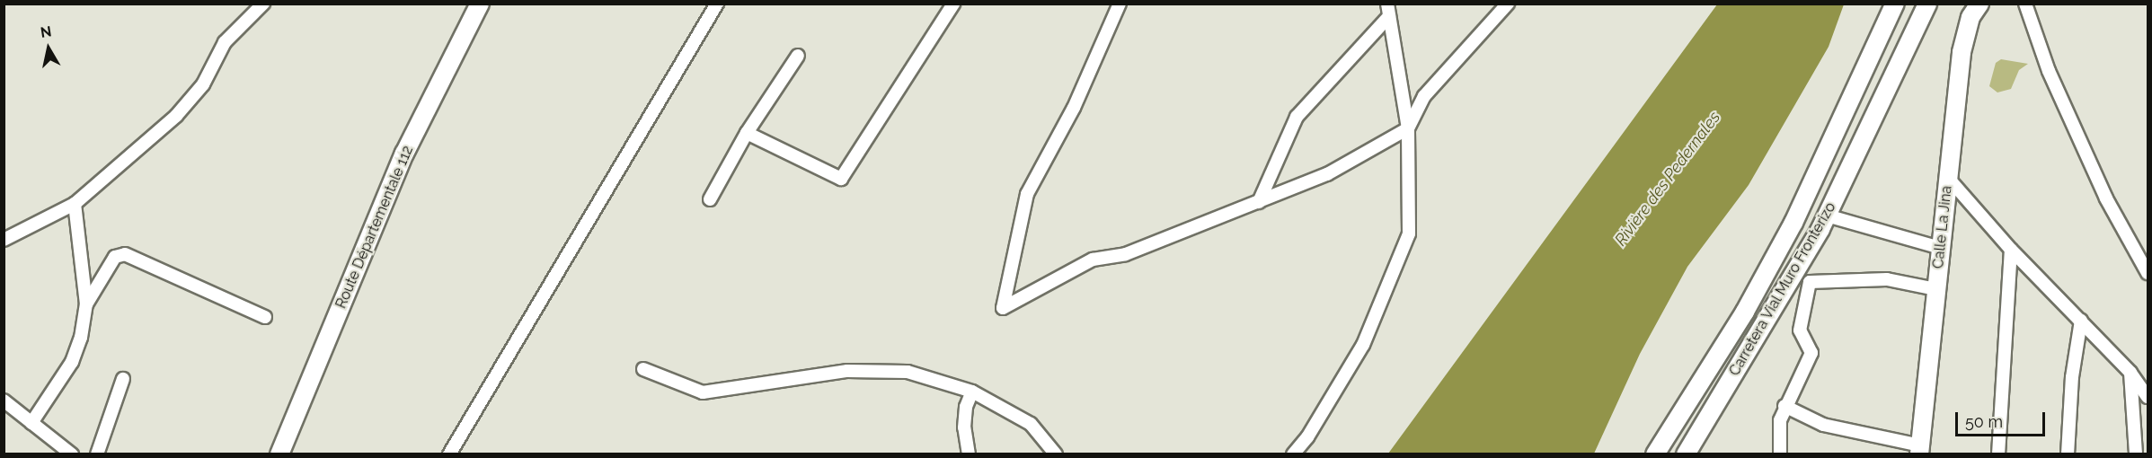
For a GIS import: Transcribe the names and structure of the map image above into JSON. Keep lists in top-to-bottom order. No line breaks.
{"streets":{"street":["Route Départementale 112","Calle La Jina","Carretera Vial Muro Fronterizo"]},"water":["Rivière des Pedernales"],"scale_bar":"50 m","north":"top"}
